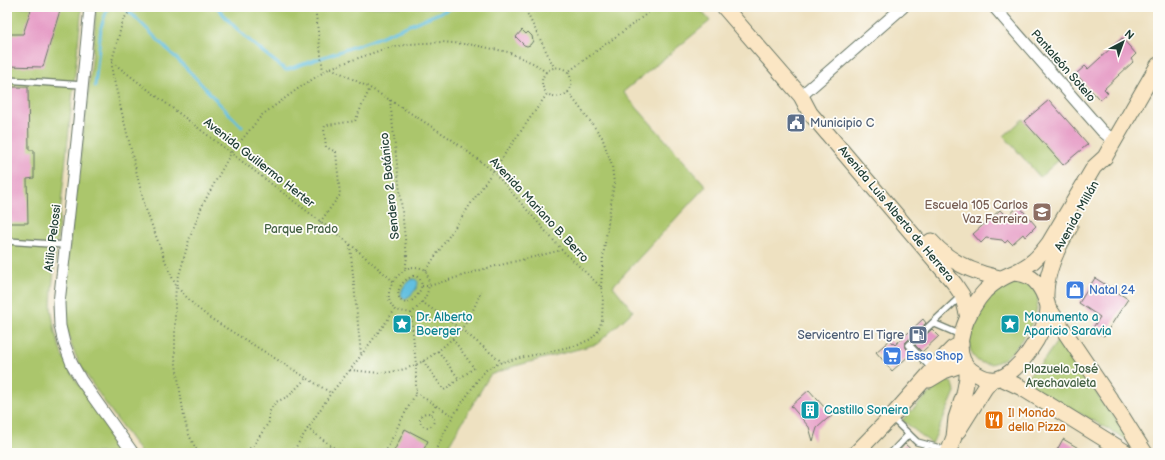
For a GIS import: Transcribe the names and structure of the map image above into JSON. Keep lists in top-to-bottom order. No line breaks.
{"streets":{"main road":["Avenida Luis Alberto de Herrera","Avenida Millán"],"street":["Pantaleón Sotelo","Atilio Pelossi"],"path":["Avenida Guillermo Herter","Sendero 2 Botánico","Avenida Mariano B. Berro"]},"crossings":[["Pantaleón Sotelo","Avenida Millán"],["Sendero 2 Botánico","Avenida Mariano B. Berro"],["Avenida Luis Alberto de Herrera","Avenida Millán"]],"parks":["Parque Prado","Plazuela José Arechavaleta"],"places":{"public building":["Municipio C"],"school or university":["Escuela 105 Carlos Vaz Ferreira"],"shop":["Natal 24"],"place":["Dr. Alberto Boerger","Monumento a Aparicio Saravia"],"fuel station":["Servicentro El Tigre"],"supermarket":["Esso Shop"],"building":["Castillo Soneira"],"restaurant":["Il Mondo della Pizza"]},"north":"top right"}
